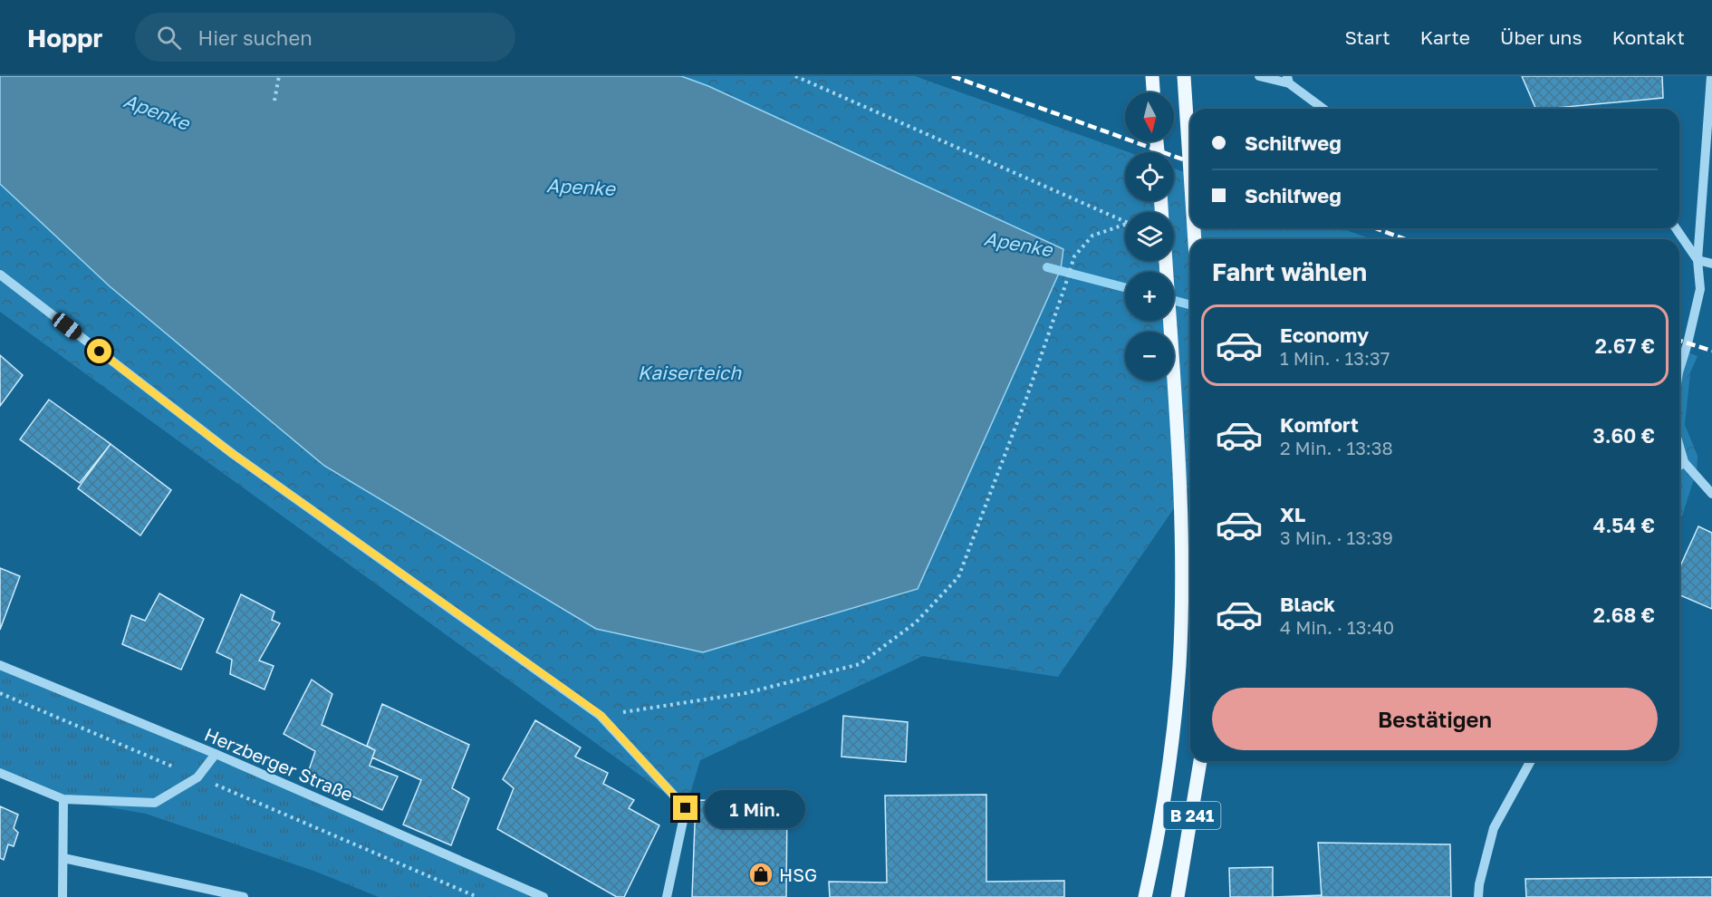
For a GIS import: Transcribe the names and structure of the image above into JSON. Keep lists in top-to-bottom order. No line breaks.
{"streets":{"main road":["B 241"],"street":["Herzberger Straße"]},"water":["Apenke","Kaiserteich"],"places":{"shop":["HSG"]},"north":"bottom","page":{"header":"Hoppr","search":"Hier suchen","nav":["Start","Karte","Über uns","Kontakt"],"map_buttons":["+","−"],"banner":["Schilfweg","Schilfweg"],"heading":"Fahrt wählen","list":[{"name":"Economy","note":"1 Min. · 13:37","value":"2.67 €"},{"name":"Komfort","note":"2 Min. · 13:38","value":"3.60 €"},{"name":"XL","note":"3 Min. · 13:39","value":"4.54 €"},{"name":"Black","note":"4 Min. · 13:40","value":"2.68 €"}],"buttons":"Bestätigen","bubble":"1 Min."}}
